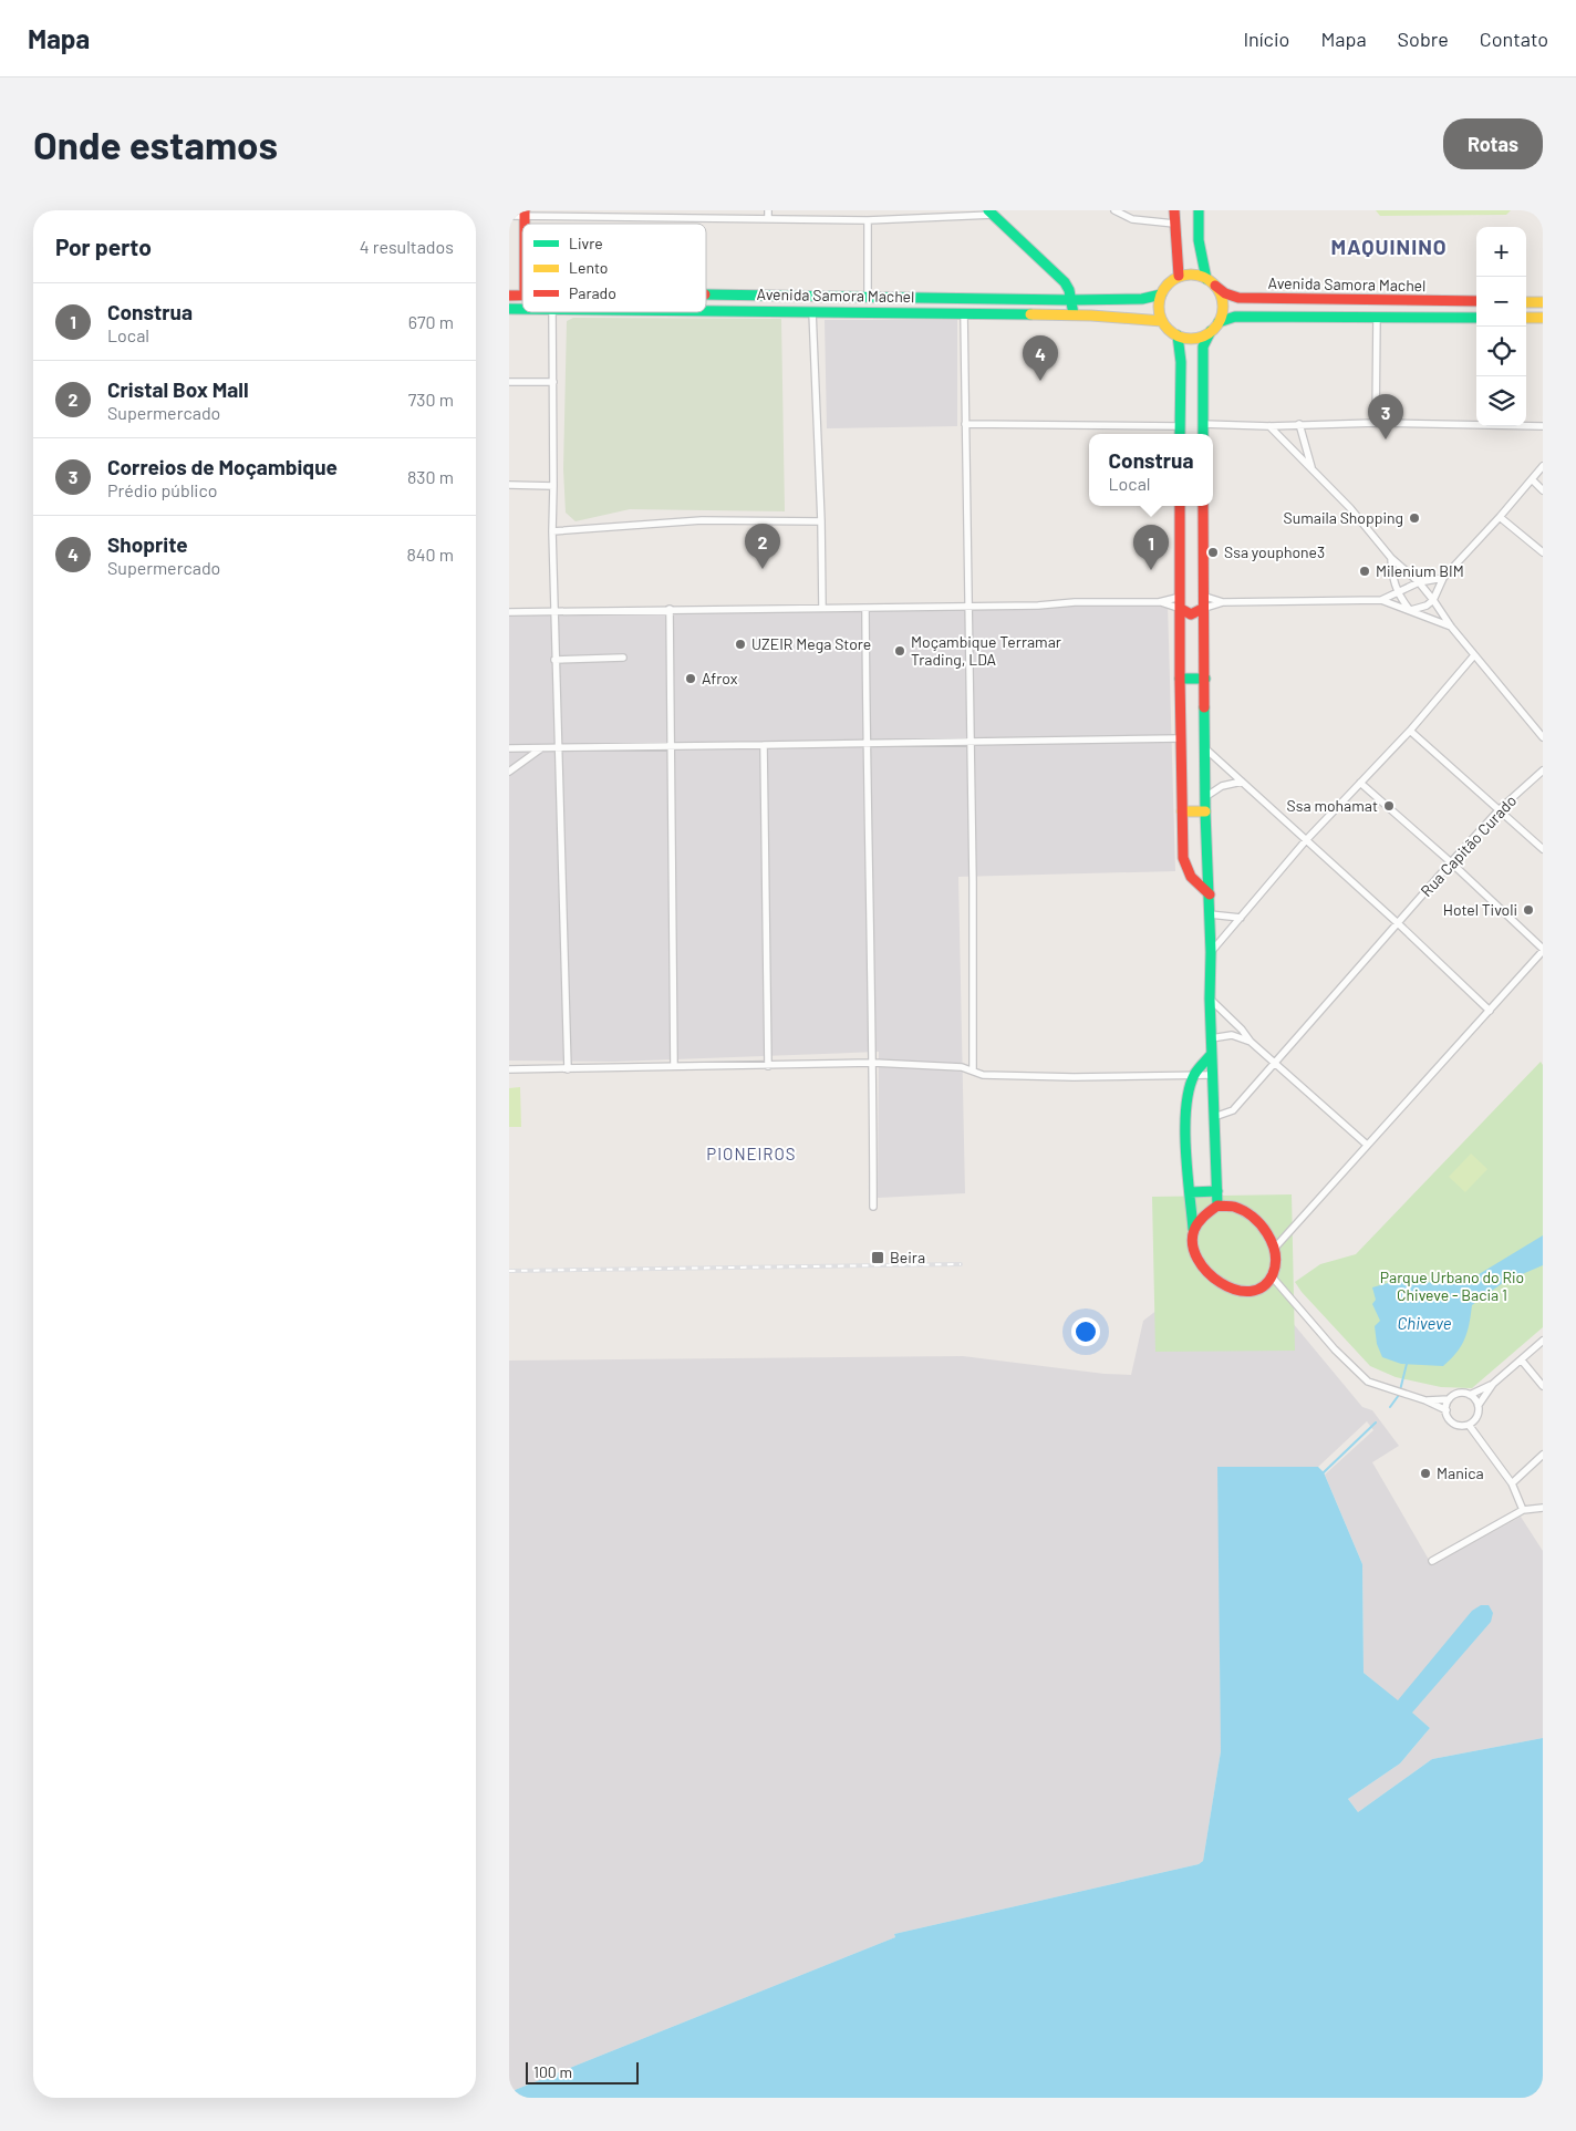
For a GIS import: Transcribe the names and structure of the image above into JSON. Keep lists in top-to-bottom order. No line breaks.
{"streets":{"main road":["Avenida Samora Machel"],"street":["Rua Capitão Curado"]},"districts":["MAQUININO","PIONEIROS"],"water":["Chiveve"],"parks":["Parque Urbano do Rio Chiveve - Bacia 1"],"places":{"other":["Sumaila Shopping","Ssa youphone3","Milenium BIM","UZEIR Mega Store","Moçambique Terramar Trading, LDA","Afrox","Ssa mohamat","Hotel Tivoli","Manica"],"transit":["Beira"]},"legend":["Livre","Lento","Parado"],"scale_bar":"100 m","page":{"header":"Mapa","nav":["Início","Mapa","Sobre","Contato"],"buttons":"Rotas","title":"Onde estamos","heading":["Por perto","4 resultados"],"map_buttons":["+","−"],"list":[{"mark":"1","name":"Construa","note":"Local","value":"670 m"},{"mark":"2","name":"Cristal Box Mall","note":"Supermercado","value":"730 m"},{"mark":"3","name":"Correios de Moçambique","note":"Prédio público","value":"830 m"},{"mark":"4","name":"Shoprite","note":"Supermercado","value":"840 m"}],"pins":["4","3","2","1"],"popup":["Construa","Local"],"scale":"100 m"}}
